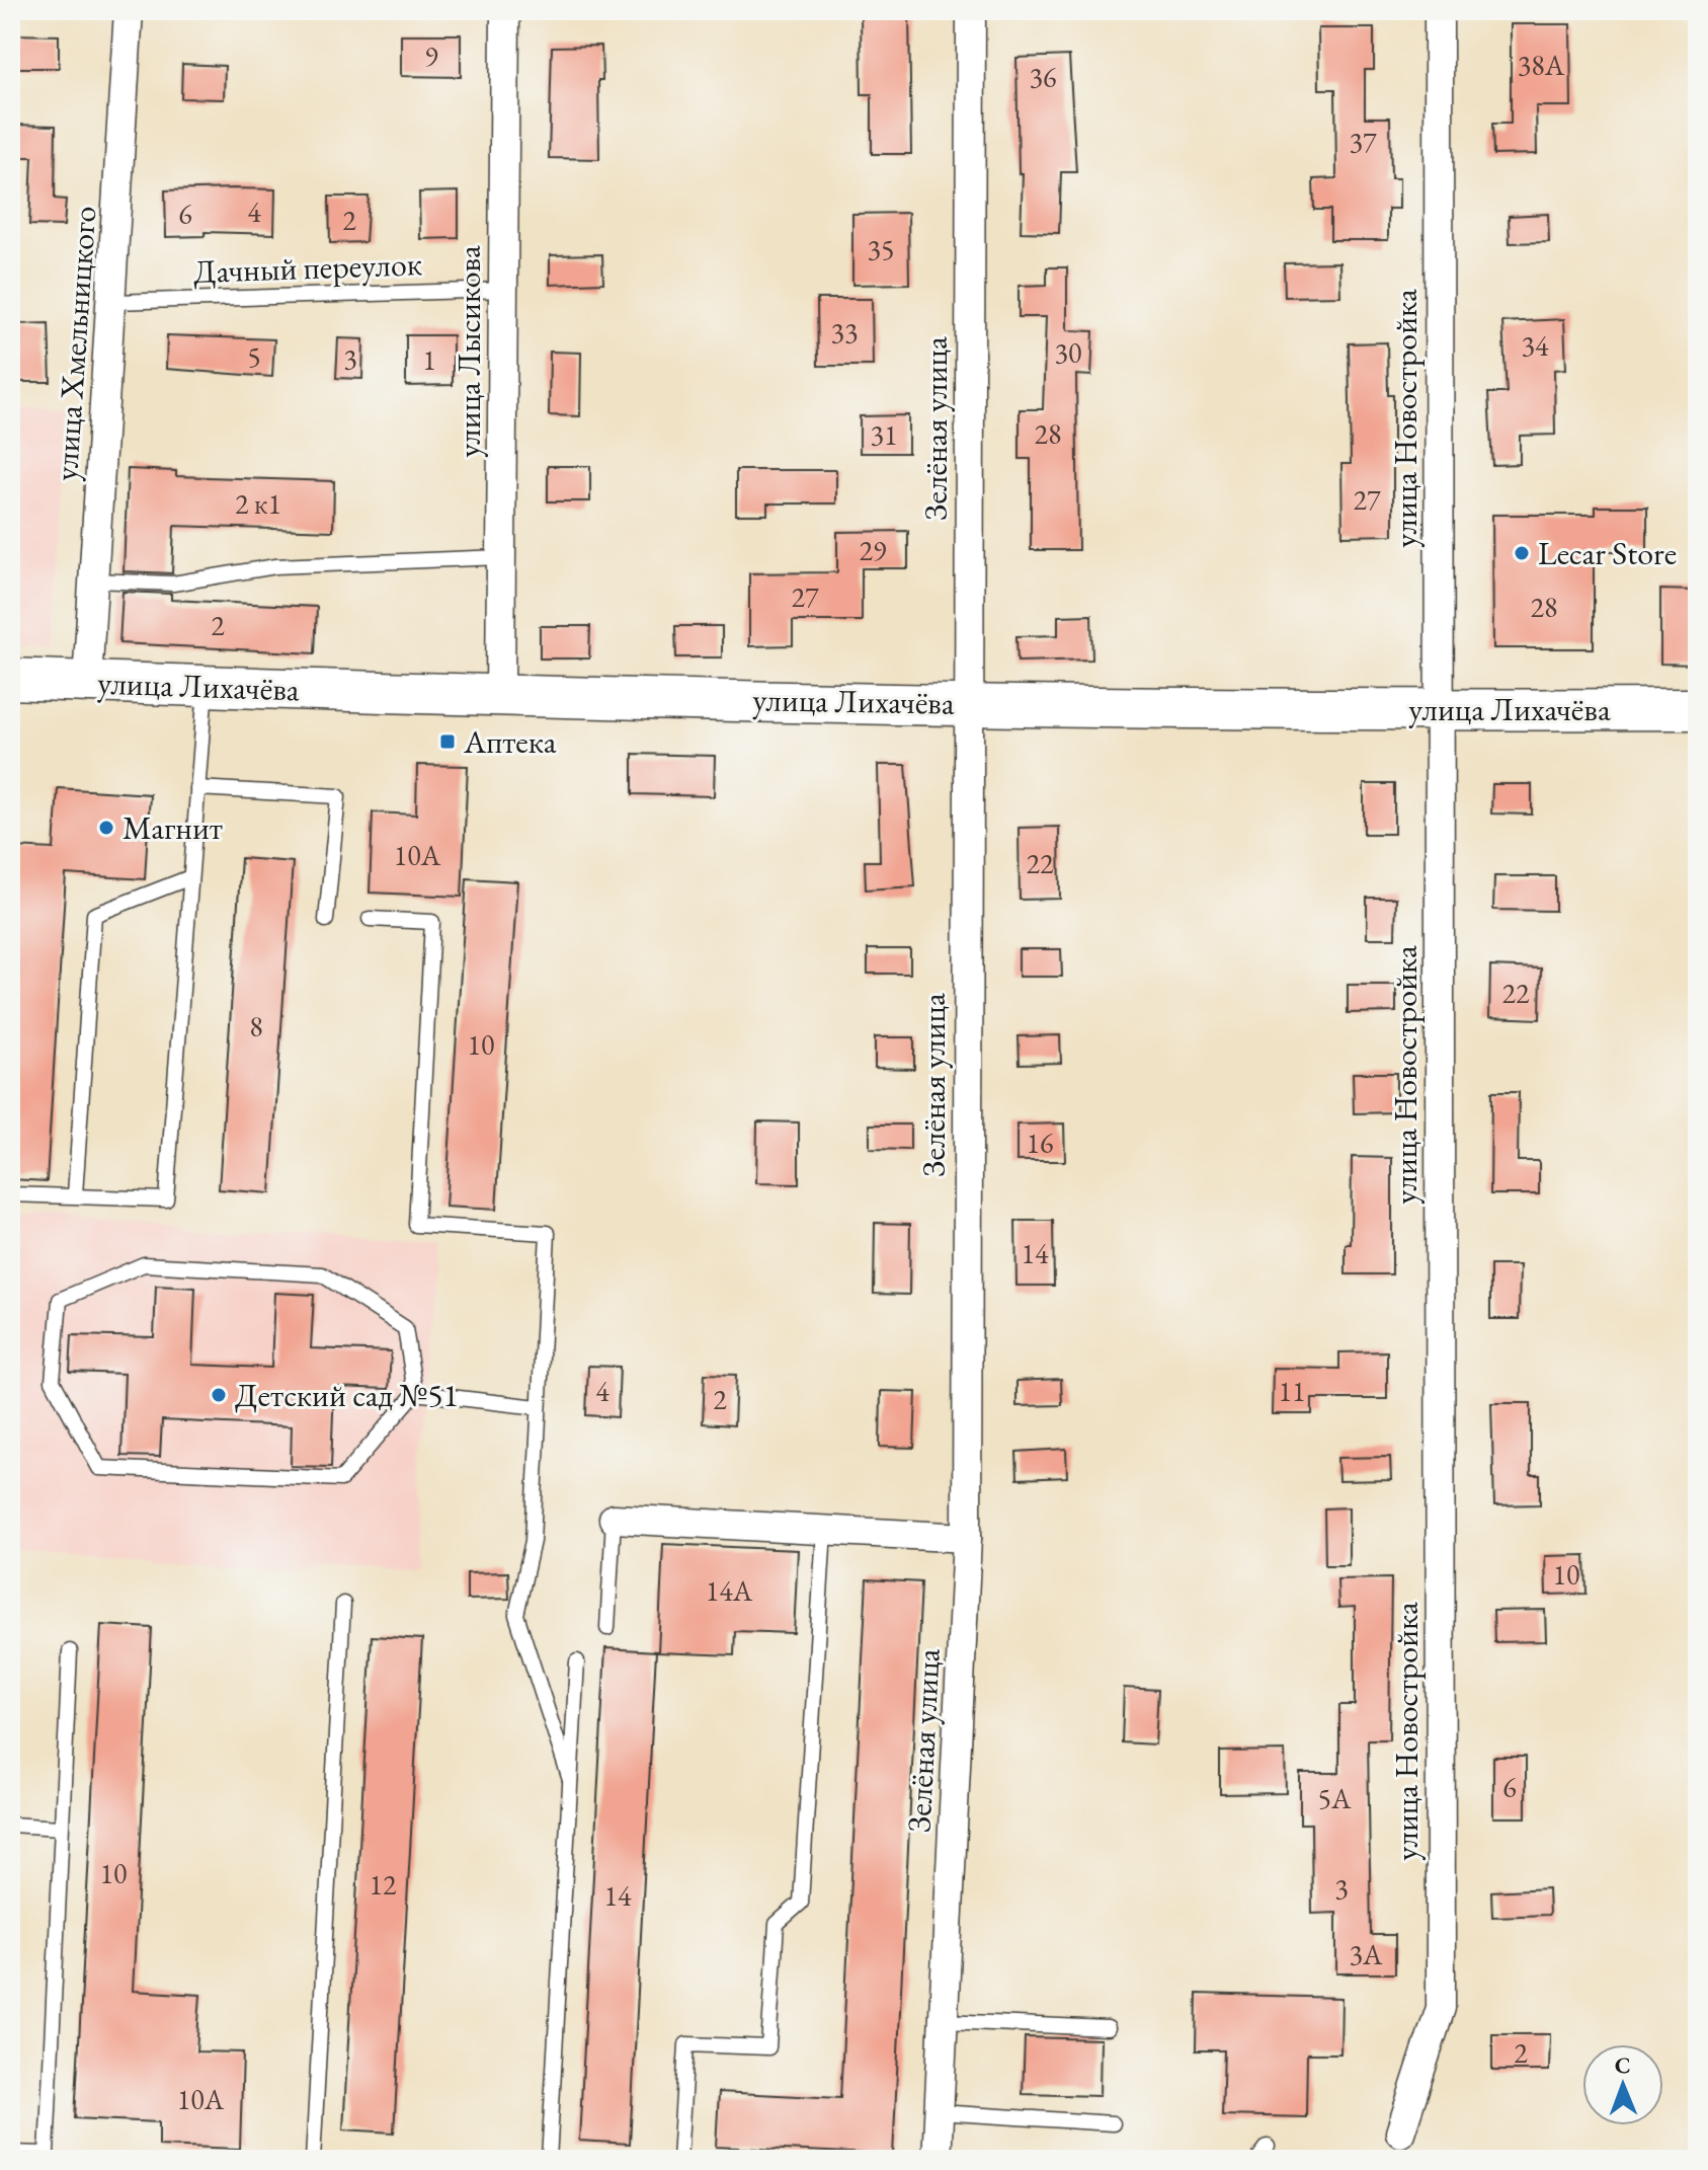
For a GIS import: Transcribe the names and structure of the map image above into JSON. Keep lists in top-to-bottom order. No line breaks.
{"streets":{"main road":["улица Лихачёва"],"street":["улица Хмельницкого","улица Лысикова","улица Новостройка","Зелёная улица"],"lane":["Дачный переулок"]},"crossings":[["Дачный переулок","улица Хмельницкого"],["Дачный переулок","улица Лысикова"],["улица Хмельницкого","улица Лихачёва"],["улица Лысикова","улица Лихачёва"],["улица Новостройка","улица Лихачёва"],["Зелёная улица","улица Лихачёва"]],"places":{"other":["Lecar Store","Магнит","Детский сад №51"],"transit":["Аптека"]},"house_numbers":["9","38А","36","37","4","6","2","35","33","34","30","5","3","1","28","31","27","2 к1","29","27","28","2","10А","22","22","8","10","16","14","4","11","2","10","14А","6","5А","10","12","3","14","3А","2","10А"],"north":"top"}
